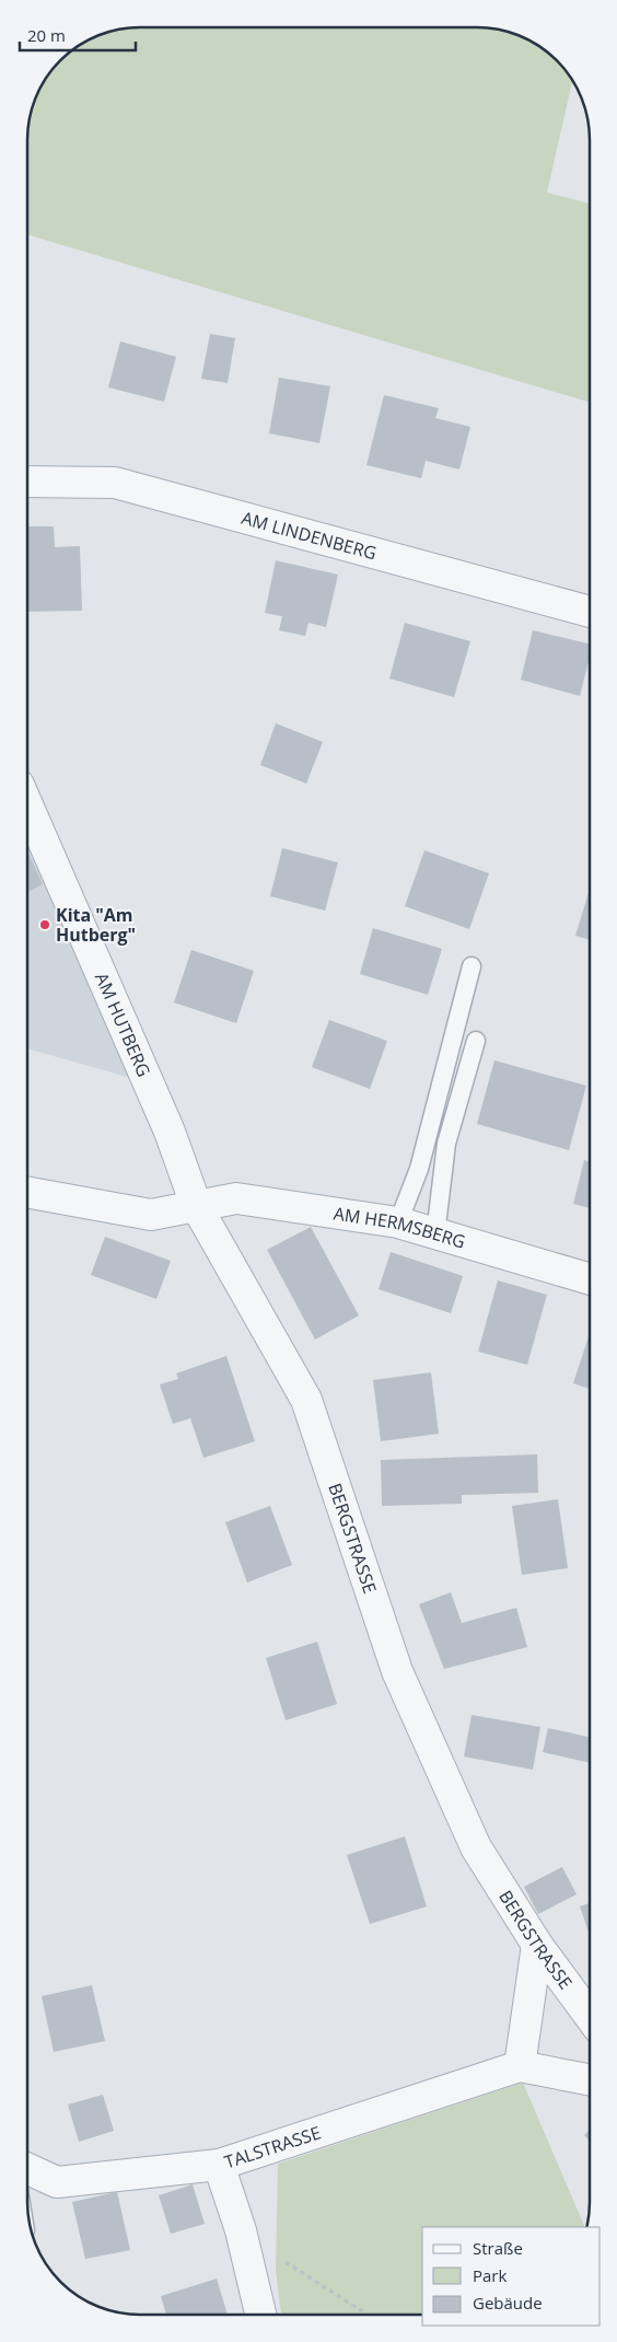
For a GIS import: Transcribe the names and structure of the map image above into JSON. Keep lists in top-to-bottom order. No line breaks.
{"streets":{"street":["AM LINDENBERG","AM HUTBERG","AM HERMSBERG","BERGSTRASSE","TALSTRASSE"]},"crossings":[["AM HUTBERG","AM HERMSBERG"],["AM HUTBERG","BERGSTRASSE"],["AM HERMSBERG","BERGSTRASSE"]],"places":["Kita \"Am Hutberg\""],"legend":["Straße","Park","Gebäude"],"scale_bar":"20 m"}
